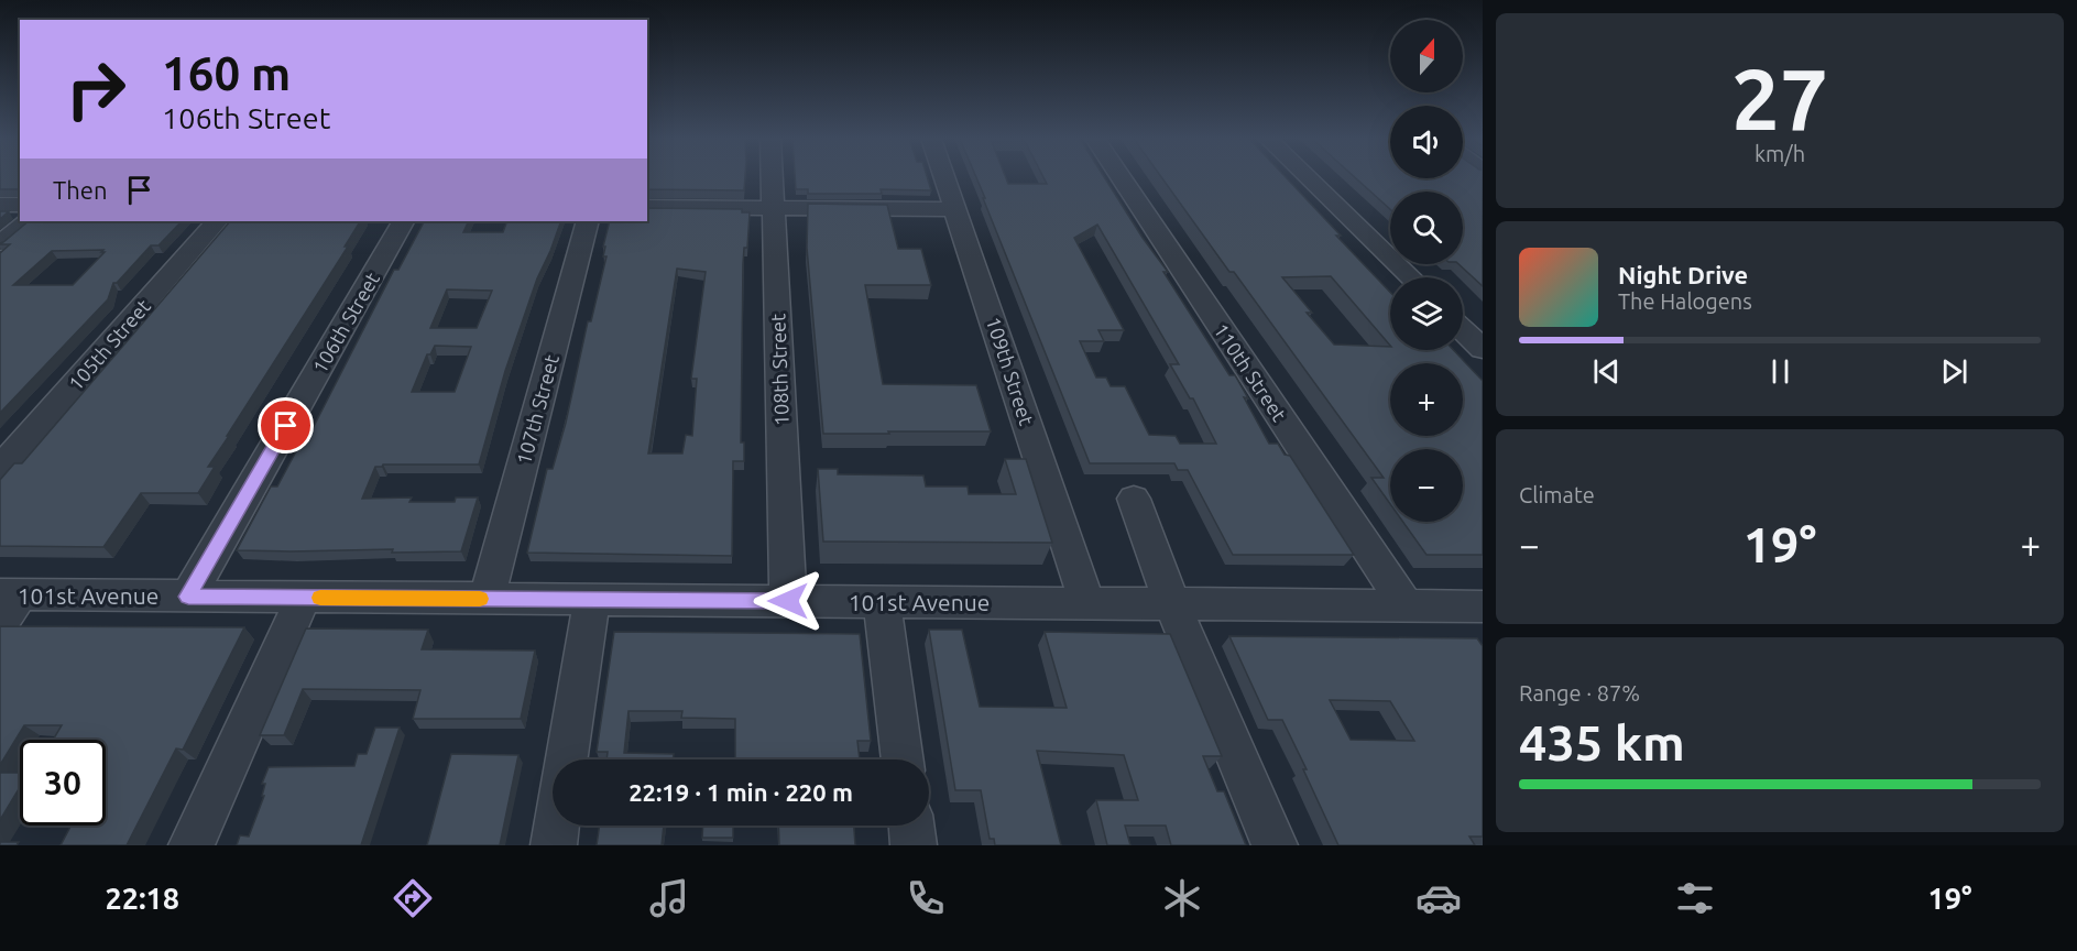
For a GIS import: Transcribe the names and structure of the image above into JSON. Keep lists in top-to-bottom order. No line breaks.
{"streets":{"street":["106th Street","105th Street","108th Street","109th Street","110th Street","107th Street","101st Avenue"]},"crossings":[["106th Street","101st Avenue"],["108th Street","101st Avenue"],["109th Street","101st Avenue"],["110th Street","101st Avenue"],["107th Street","101st Avenue"]],"north":"top","page":{"tile":[["27","km/h"],"Climate",["Range · 87%","435 km"]],"map_buttons":["+","−"],"turn":["160 m","106th Street"],"then":"Then","song":["Night Drive","The Halogens"],"heat":["−","19°","+"],"limit":"30","trip":"22:19 · 1 min · 220 m","tabs":["22:18","19°"]}}
